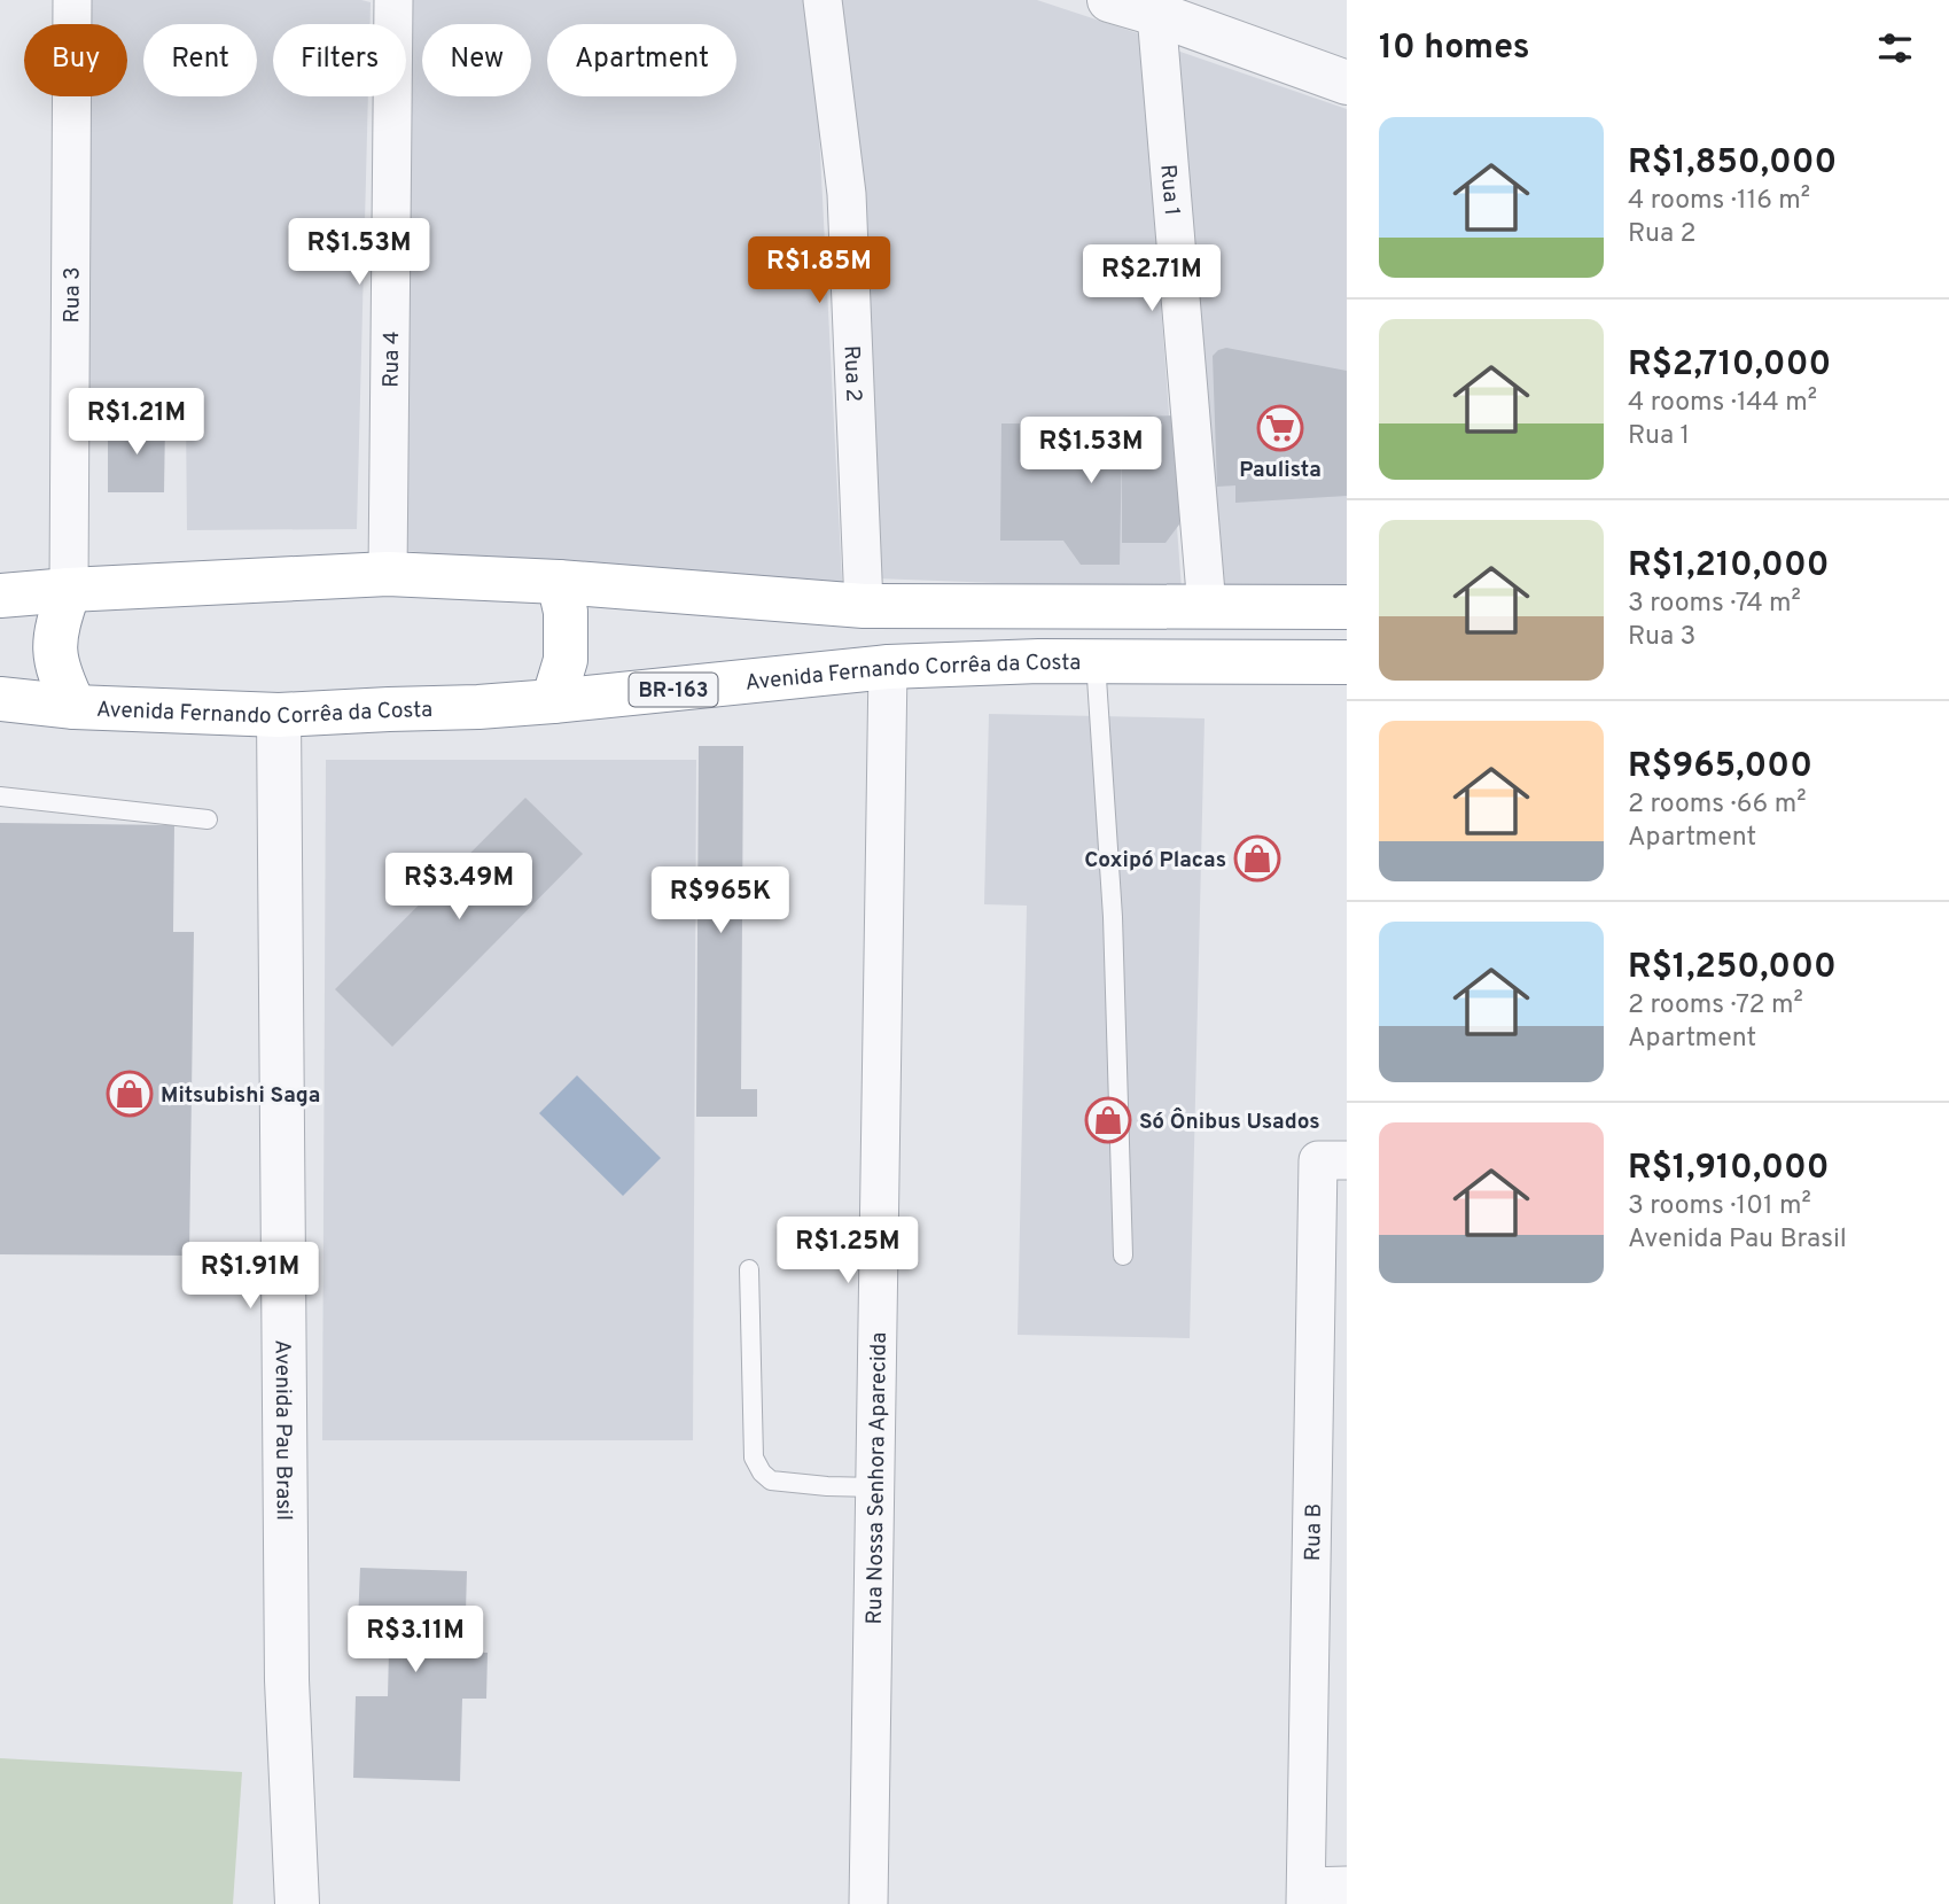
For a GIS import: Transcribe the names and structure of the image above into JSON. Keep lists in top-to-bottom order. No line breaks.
{"streets":{"highway":["Avenida Fernando Corrêa da Costa","BR-163"],"street":["Rua 1","Rua 3","Rua 4","Rua 2","Avenida Pau Brasil","Rua Nossa Senhora Aparecida","Rua B"]},"crossings":[["Avenida Fernando Corrêa da Costa","Avenida Pau Brasil"],["Avenida Fernando Corrêa da Costa","Rua Nossa Senhora Aparecida"]],"places":{"supermarket":["Paulista"],"shop":["Coxipó Placas","Mitsubishi Saga","Só Ônibus Usados"]},"page":{"heading":"10 homes","chip":["Buy","Rent","Filters","New","Apartment"],"list":[{"name":"R$1,850,000","note":"4 rooms · 116 m² · Rua 2"},{"name":"R$2,710,000","note":"4 rooms · 144 m² · Rua 1"},{"name":"R$1,210,000","note":"3 rooms · 74 m² · Rua 3"},{"name":"R$965,000","note":"2 rooms · 66 m² · Apartment"},{"name":"R$1,250,000","note":"2 rooms · 72 m² · Apartment"},{"name":"R$1,910,000","note":"3 rooms · 101 m² · Avenida Pau Brasil"}],"price":["R$1.53M","R$1.85M","R$2.71M","R$1.21M","R$1.53M","R$3.49M","R$965K","R$1.25M","R$1.91M","R$3.11M"]}}
